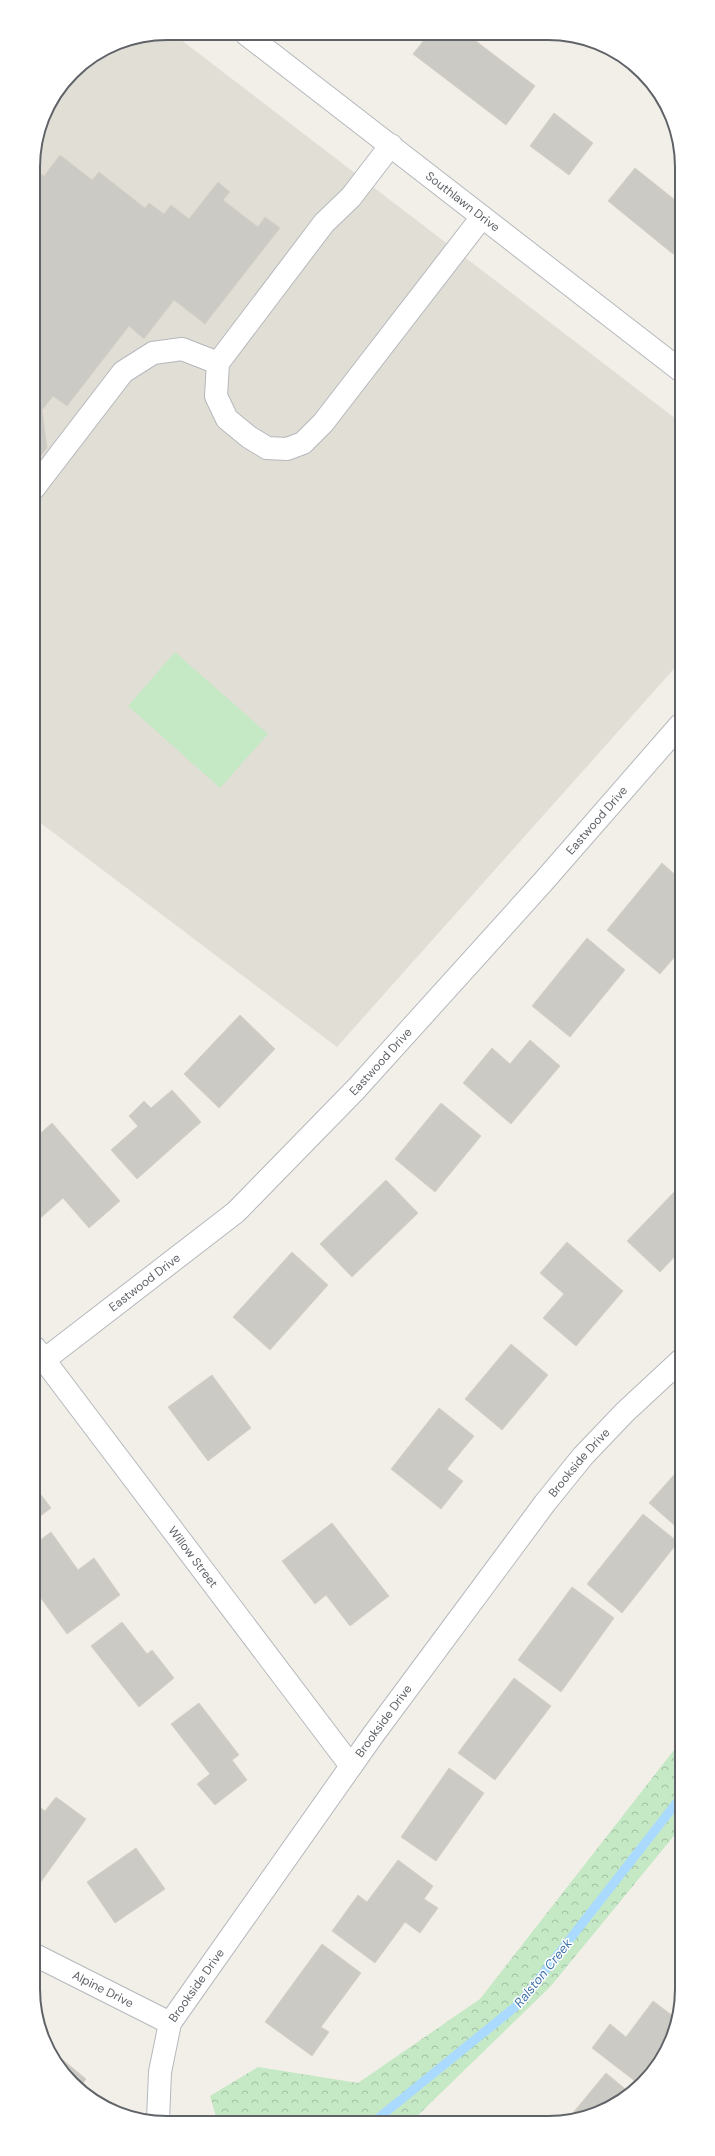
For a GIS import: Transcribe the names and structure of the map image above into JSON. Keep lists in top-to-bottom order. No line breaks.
{"streets":{"street":["Southlawn Drive","Eastwood Drive","Brookside Drive","Willow Street","Alpine Drive"]},"crossings":[["Brookside Drive","Willow Street"],["Brookside Drive","Alpine Drive"]],"water":["Ralston Creek"]}
